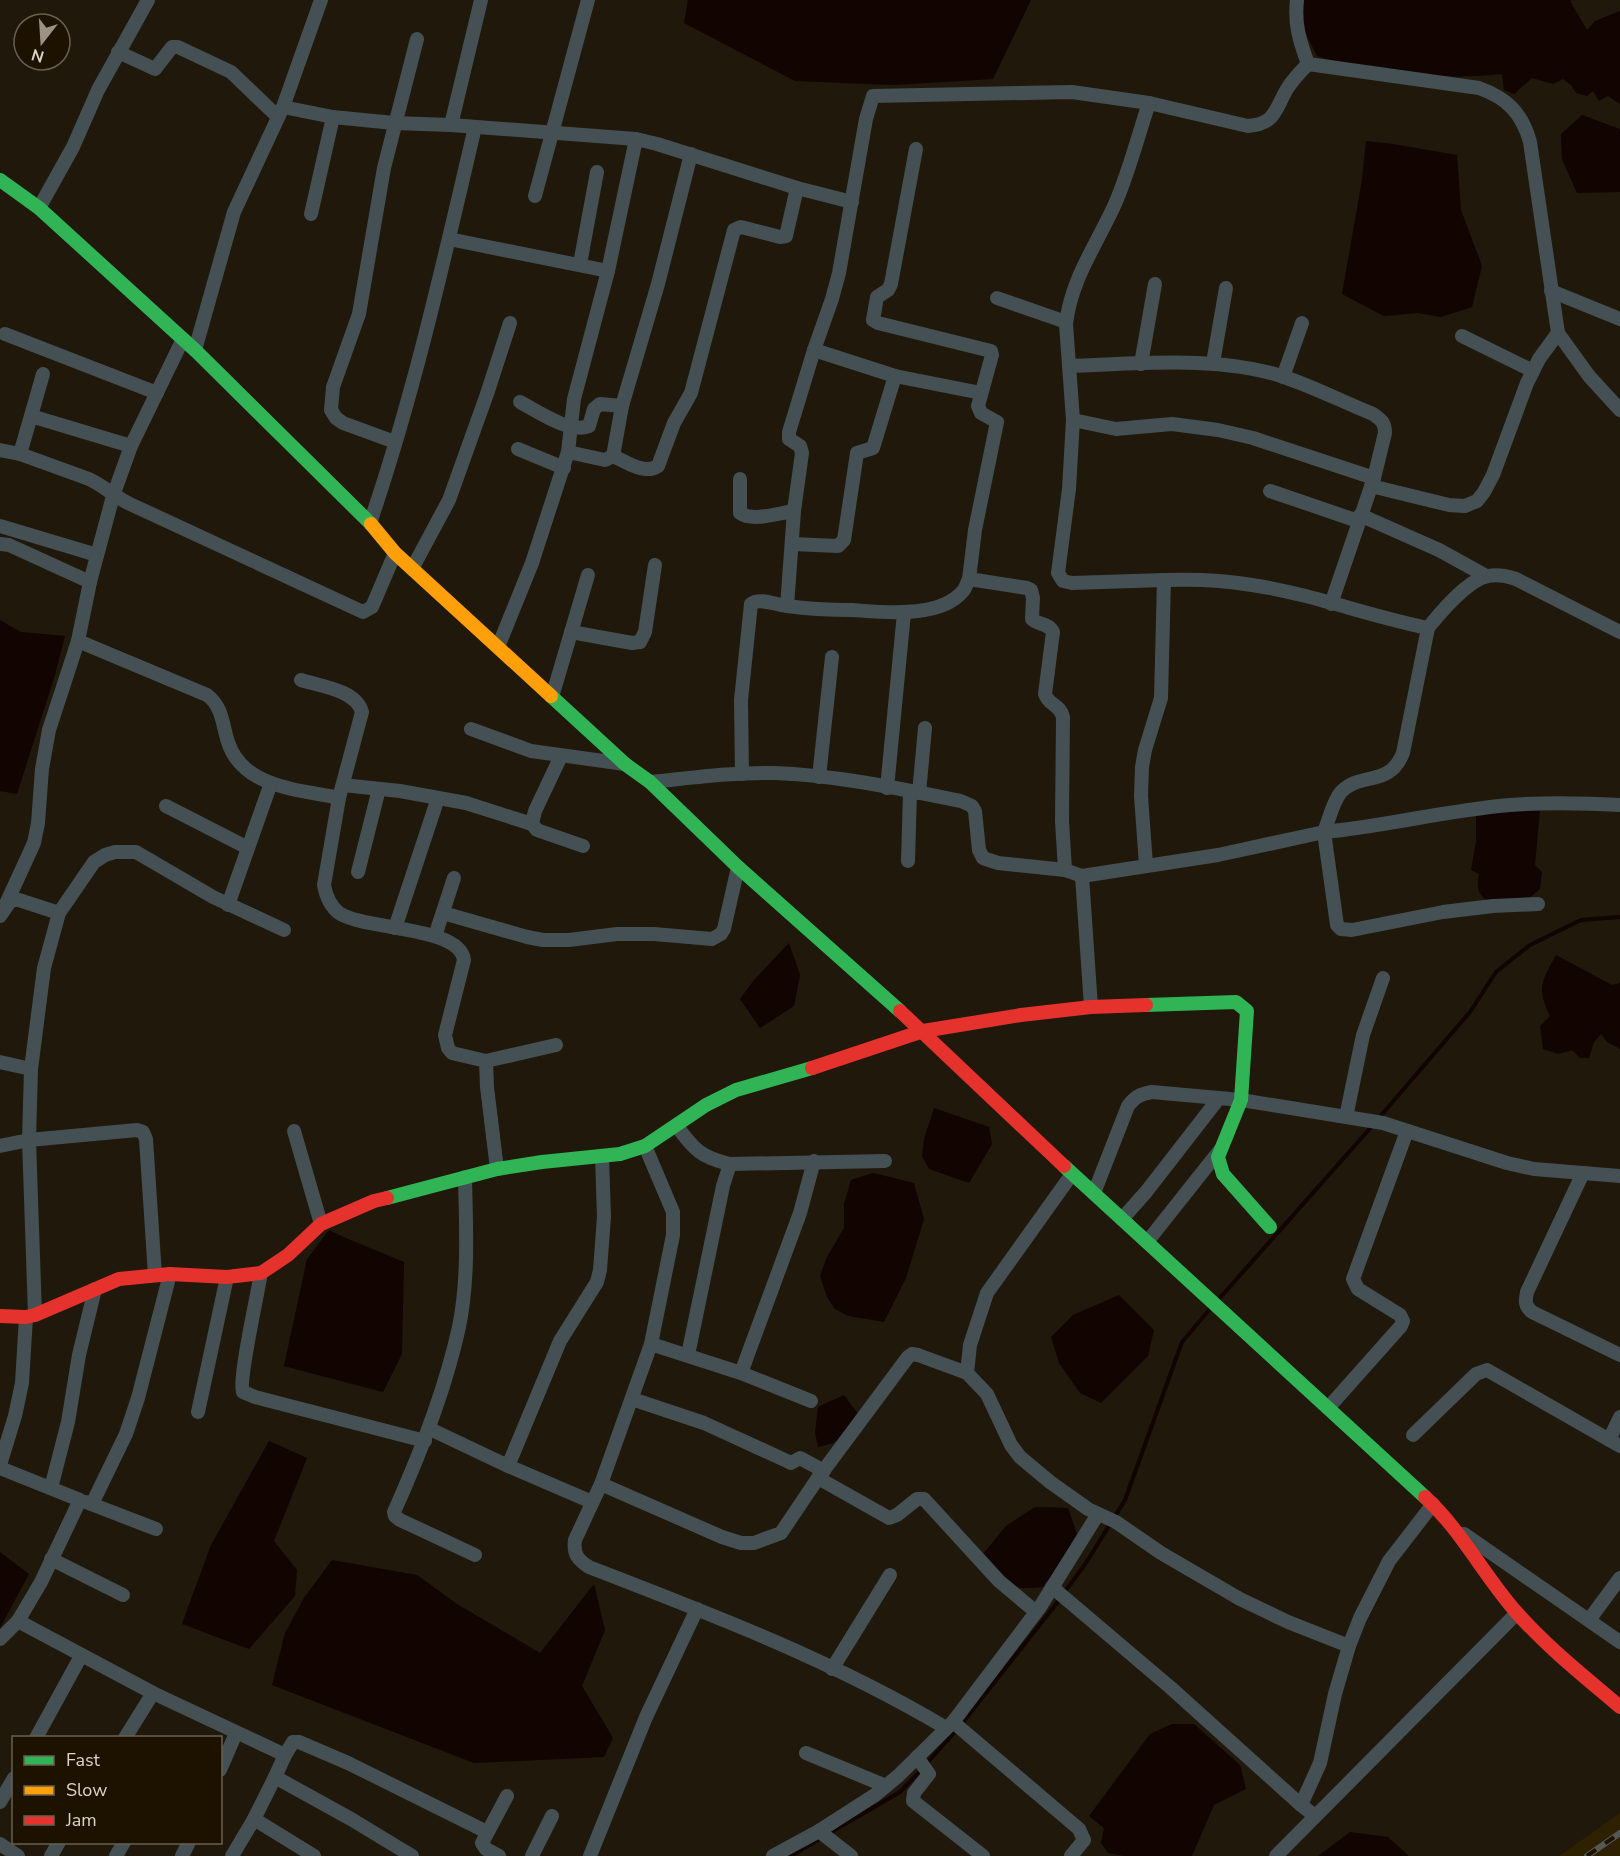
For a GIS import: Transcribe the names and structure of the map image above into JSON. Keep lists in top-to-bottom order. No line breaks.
{"legend":["Fast","Slow","Jam"],"north":"bottom"}
